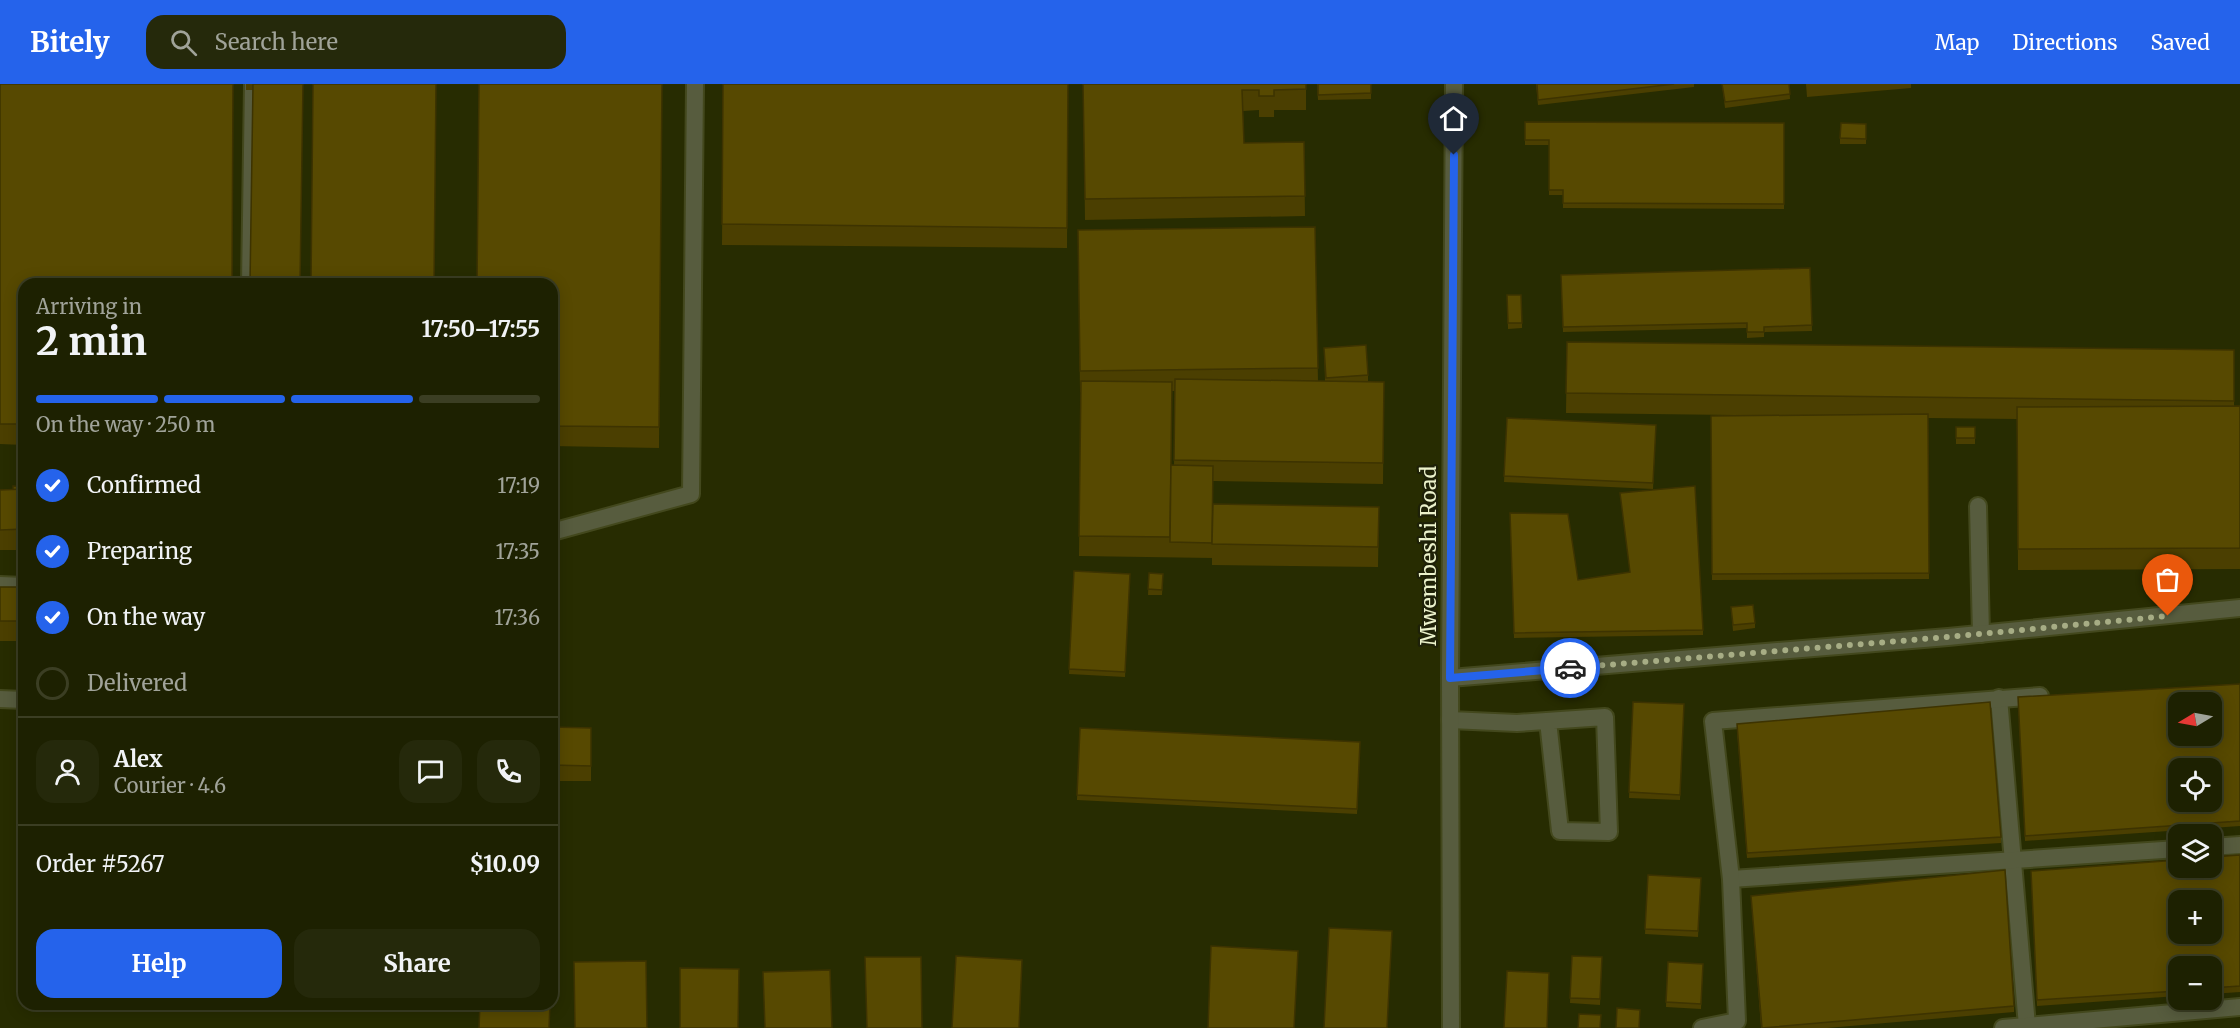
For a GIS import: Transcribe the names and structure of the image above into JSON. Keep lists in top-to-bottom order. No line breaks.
{"streets":{"street":["Mwembeshi Road"]},"north":"left","page":{"header":"Bitely","search":"Search here","nav":["Map","Directions","Saved"],"heading":["2 min","Arriving in","17:50–17:55"],"panel":["Alex","Courier · 4.6","Order #5267","$10.09"],"bar":"On the way · 250 m","list":[["Confirmed","17:19"],["Preparing","17:35"],["On the way","17:36"],"Delivered"],"map_buttons":["+","−"],"buttons":["Help","Share"]}}
